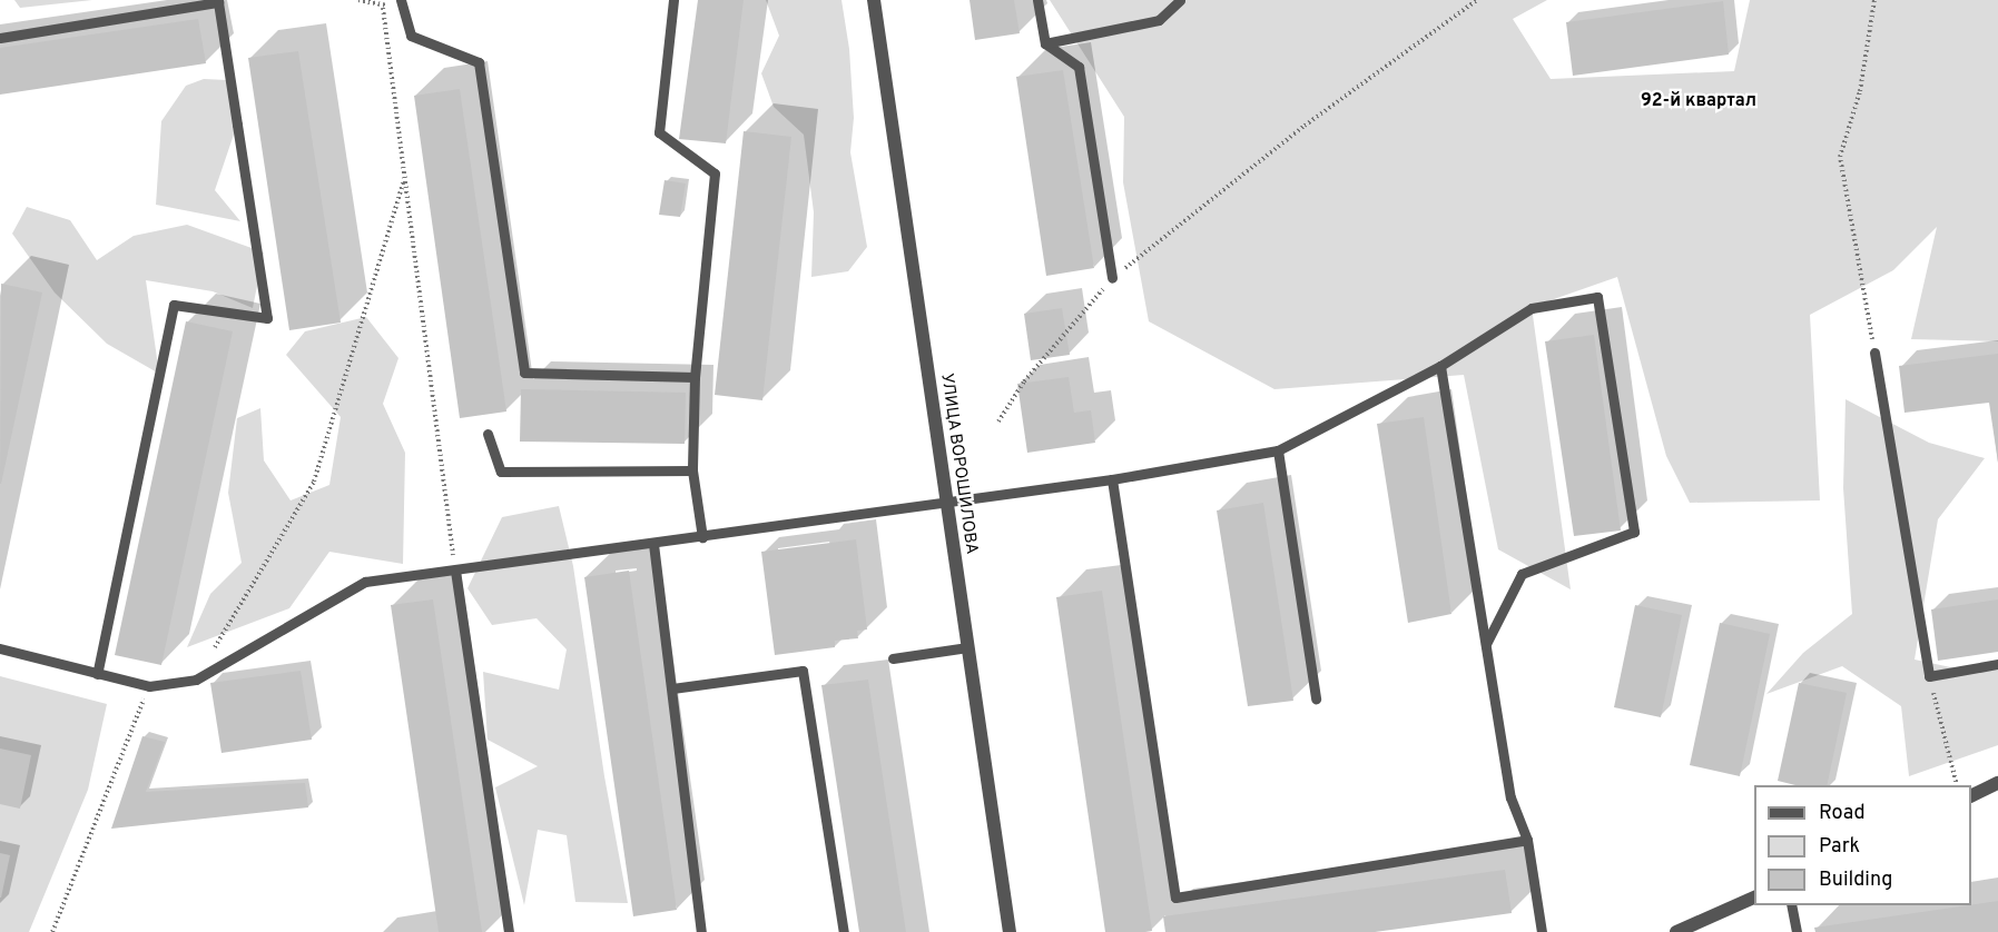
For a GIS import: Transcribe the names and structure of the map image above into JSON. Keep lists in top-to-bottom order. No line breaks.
{"streets":{"street":["УЛИЦА ВОРОШИЛОВА"]},"districts":["92-й квартал"],"legend":["Road","Park","Building"]}
